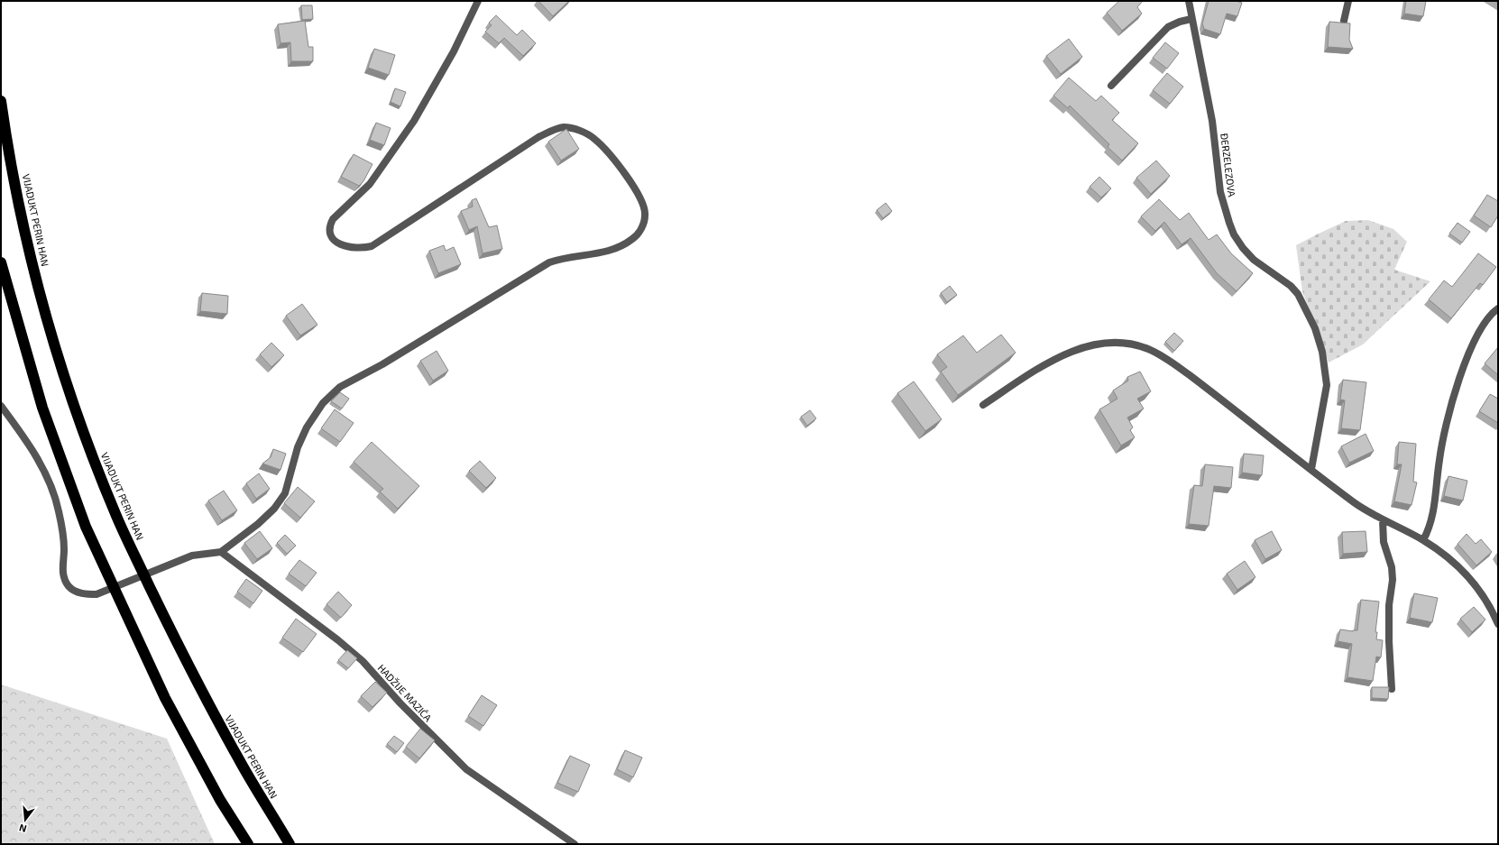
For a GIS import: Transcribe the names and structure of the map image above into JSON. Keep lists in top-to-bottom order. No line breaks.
{"streets":{"highway":["VIJADUKT PERIN HAN"],"street":["ĐERZELEZOVA","HADŽIJE MAZIĆA"]},"north":"bottom"}
